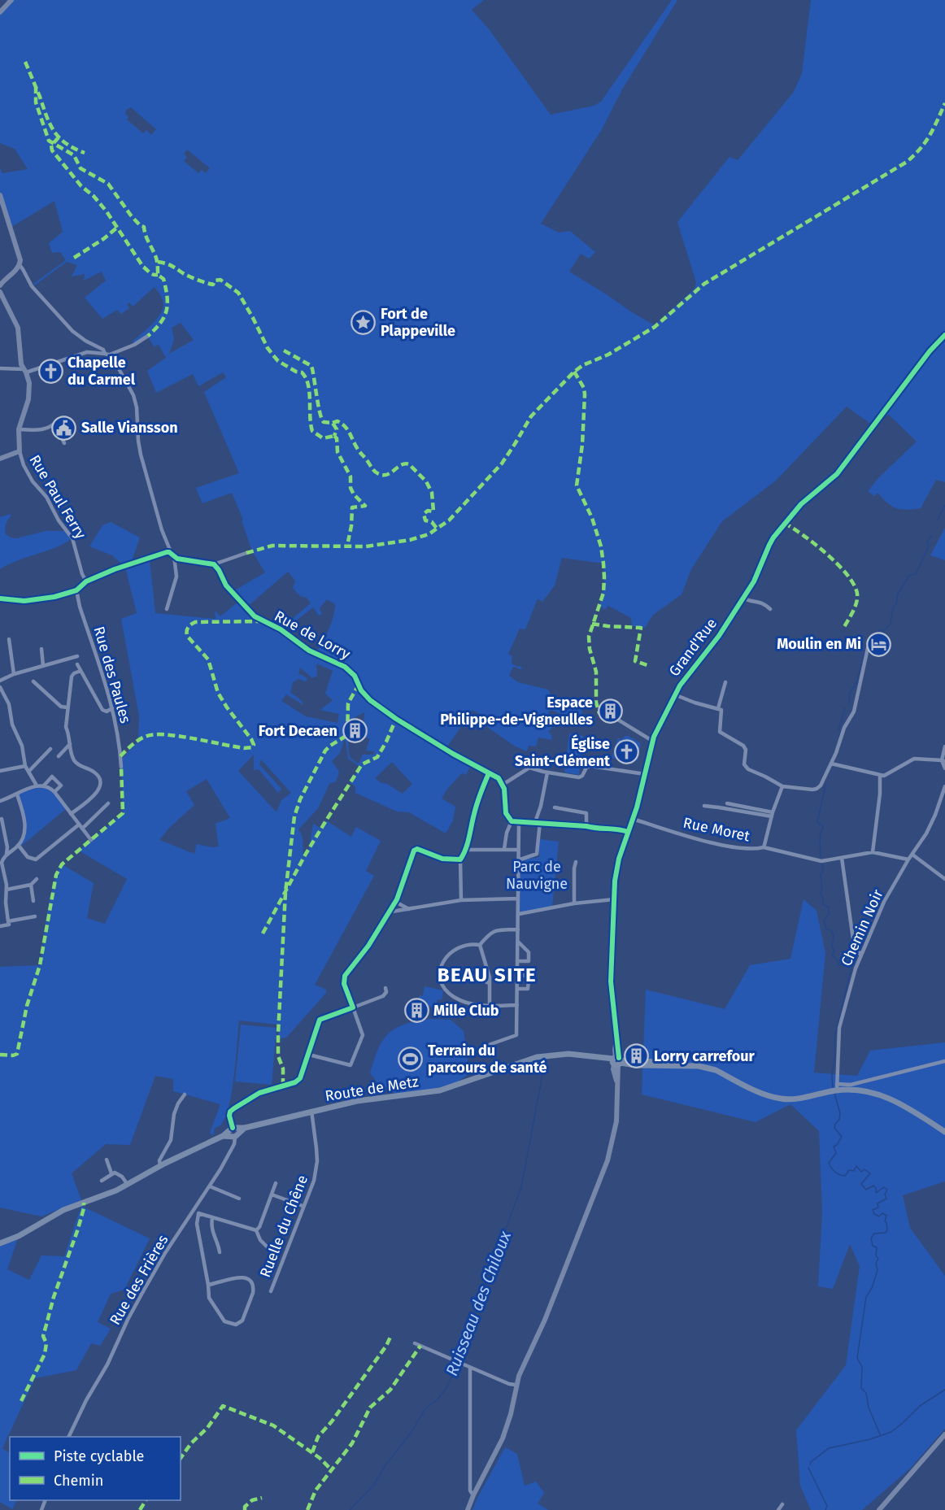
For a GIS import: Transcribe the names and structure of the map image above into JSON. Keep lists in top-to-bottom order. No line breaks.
{"streets":{"main road":["Route de Metz"],"street":["Rue Paul Ferry","Rue de Lorry","Grand'Rue","Rue des Paules","Rue Moret","Chemin Noir","Ruelle du Chêne","Rue des Frières"]},"crossings":[["Grand'Rue","Rue Moret"],["Grand'Rue","Route de Metz"],["Chemin Noir","Route de Metz"],["Route de Metz","Ruelle du Chêne"],["Route de Metz","Rue des Frières"]],"districts":["BEAU SITE"],"water":["Ruisseau des Chiloux"],"parks":["Parc de Nauvigne"],"places":{"place":["Fort de Plappeville"],"church":["Chapelle du Carmel","Église Saint-Clément"],"public building":["Salle Viansson"],"hotel":["Moulin en Mi"],"building":["Espace Philippe-de-Vigneulles","Fort Decaen","Mille Club","Lorry carrefour"],"sports":["Terrain du parcours de santé"]},"legend":["Piste cyclable","Chemin"]}
